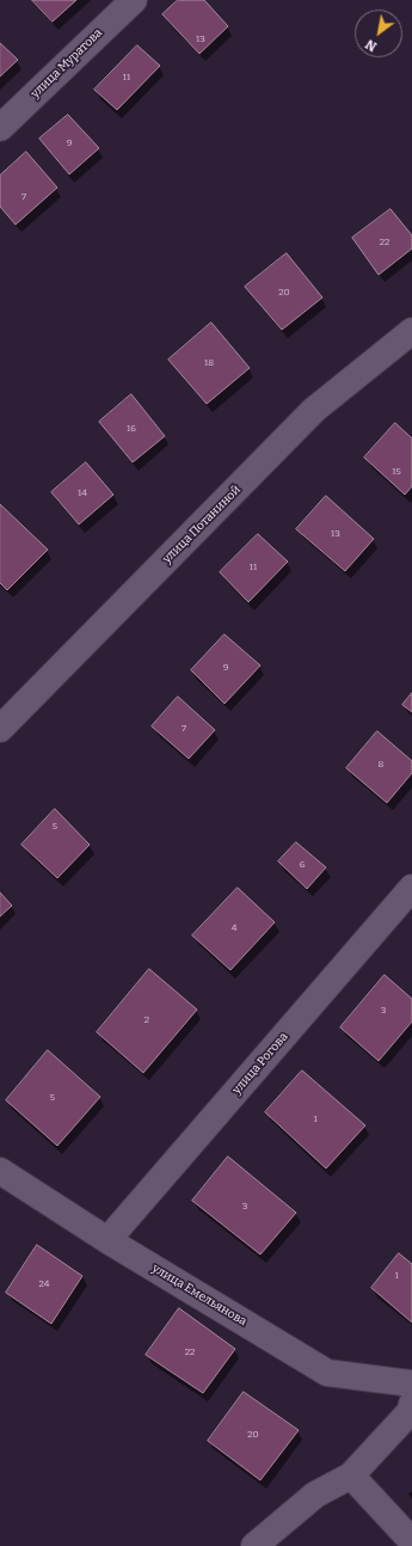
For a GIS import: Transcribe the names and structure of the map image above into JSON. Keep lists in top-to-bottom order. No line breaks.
{"streets":{"street":["улица Муратова","улица Потаниной","улица Рогова","улица Емельянова"]},"crossings":[["улица Рогова","улица Емельянова"]],"house_numbers":["13","11","9","7","22","20","18","16","15","14","13","11","9","7","8","5","6","4","3","2","5","1","3","1","24","22","20"],"north":"bottom left"}
